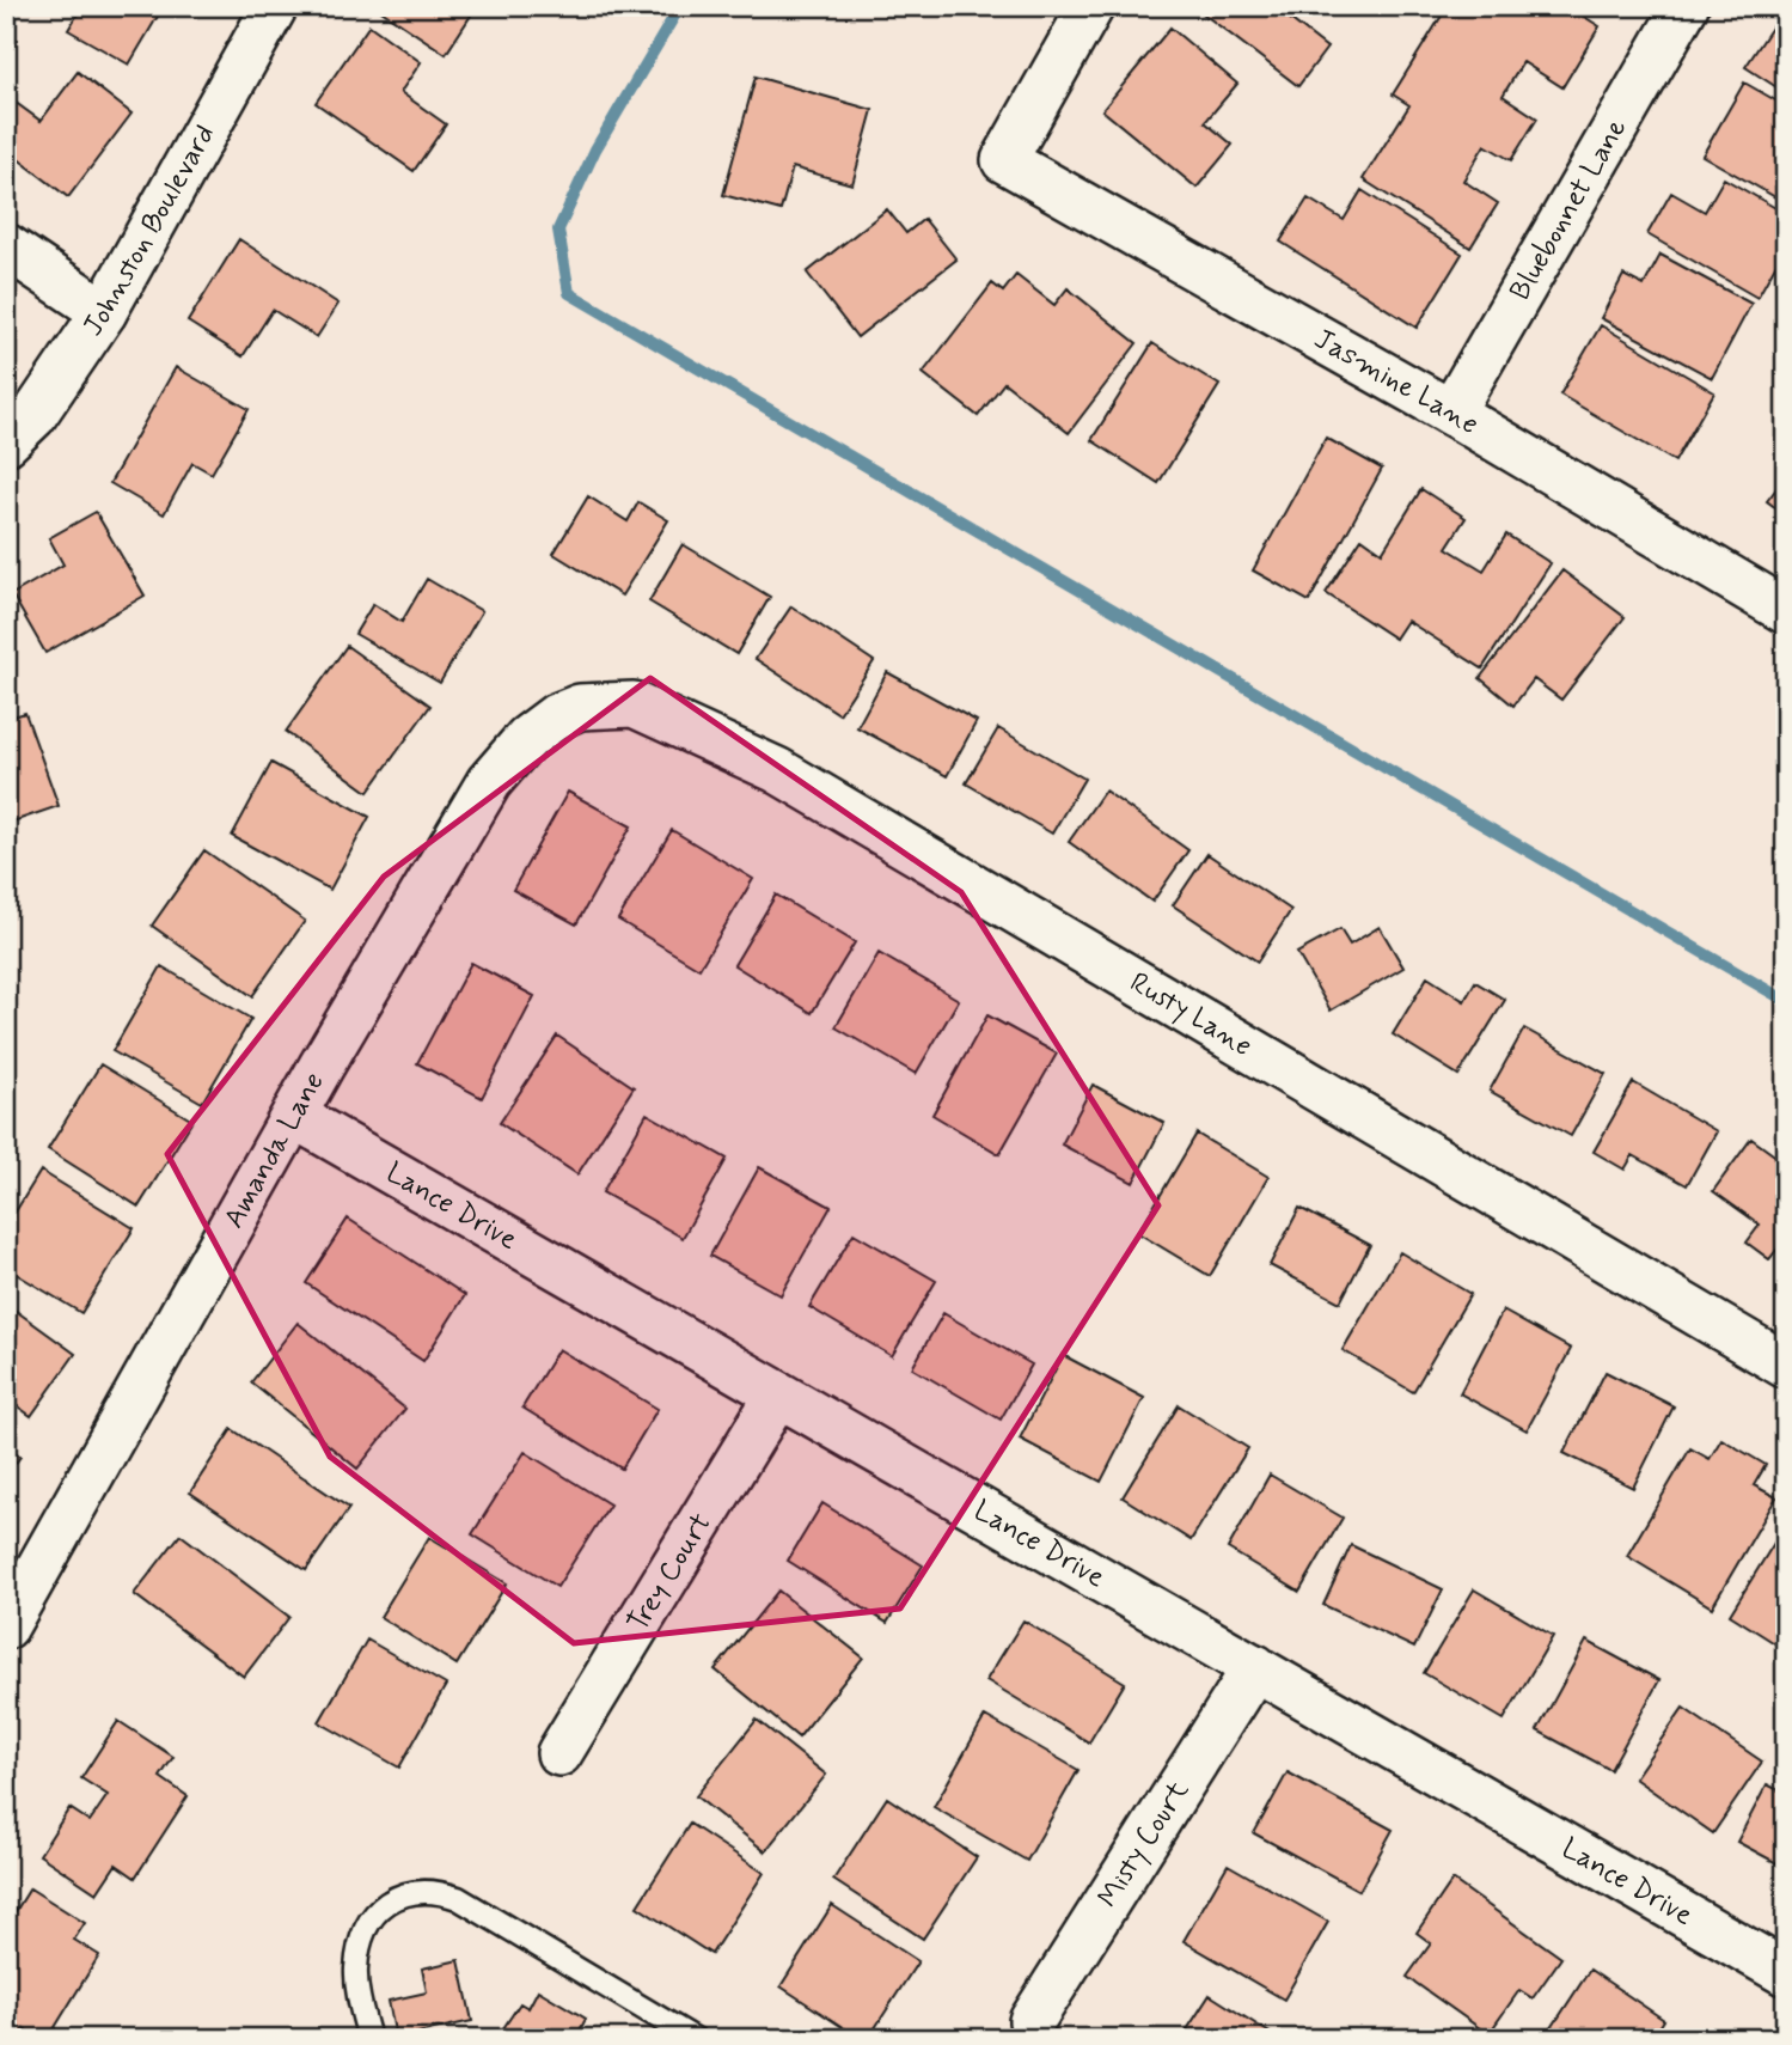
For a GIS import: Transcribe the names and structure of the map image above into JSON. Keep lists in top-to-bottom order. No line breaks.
{"streets":{"street":["Bluebonnet Lane","Johnston Boulevard","Jasmine Lane","Rusty Lane","Amanda Lane","Lance Drive","Trey Court","Misty Court"]},"crossings":[["Bluebonnet Lane","Jasmine Lane"],["Rusty Lane","Amanda Lane"],["Amanda Lane","Lance Drive"],["Lance Drive","Trey Court"],["Lance Drive","Misty Court"]]}
